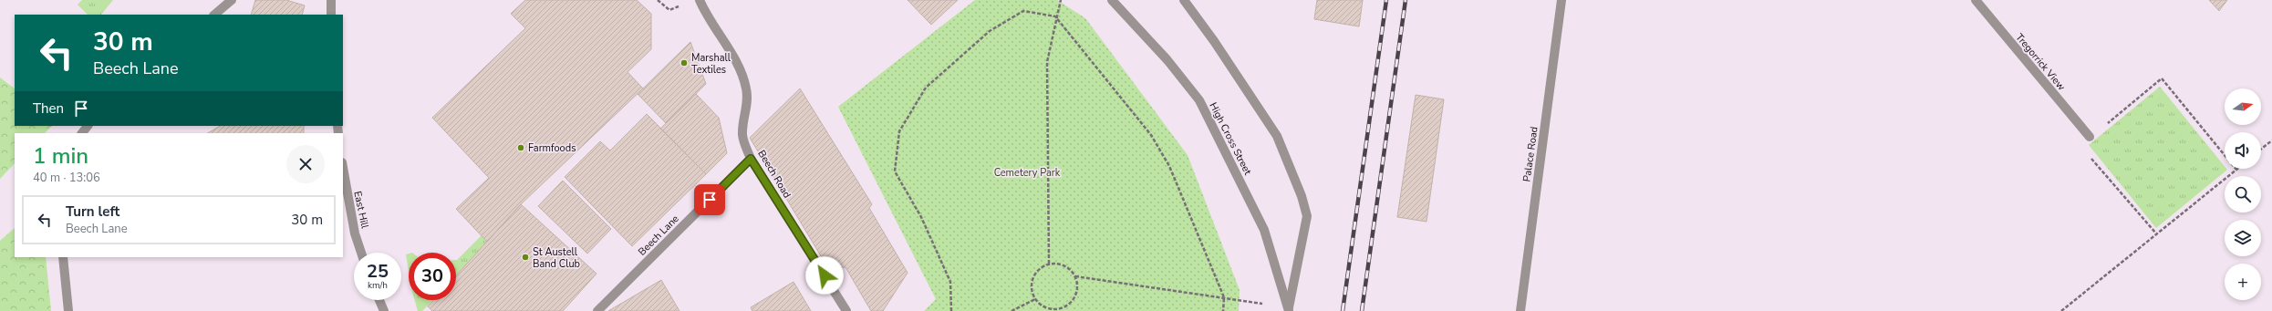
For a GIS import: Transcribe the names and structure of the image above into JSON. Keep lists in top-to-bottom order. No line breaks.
{"streets":{"street":["Tregorrick View","High Cross Street","Palace Road","Beech Road","East Hill","Beech Lane"]},"crossings":[["Beech Road","Beech Lane"]],"parks":["Cemetery Park"],"places":["Marshall Textiles","Farmfoods","St Austell Band Club"],"north":"right","page":{"turn":["30 m","Beech Lane"],"map_buttons":"+","then":"Then","heading":["1 min","40 m · 13:06"],"list":[{"name":"Turn left","note":"Beech Lane","value":"30 m"}],"speed":"25 km/h","limit":"30"}}
